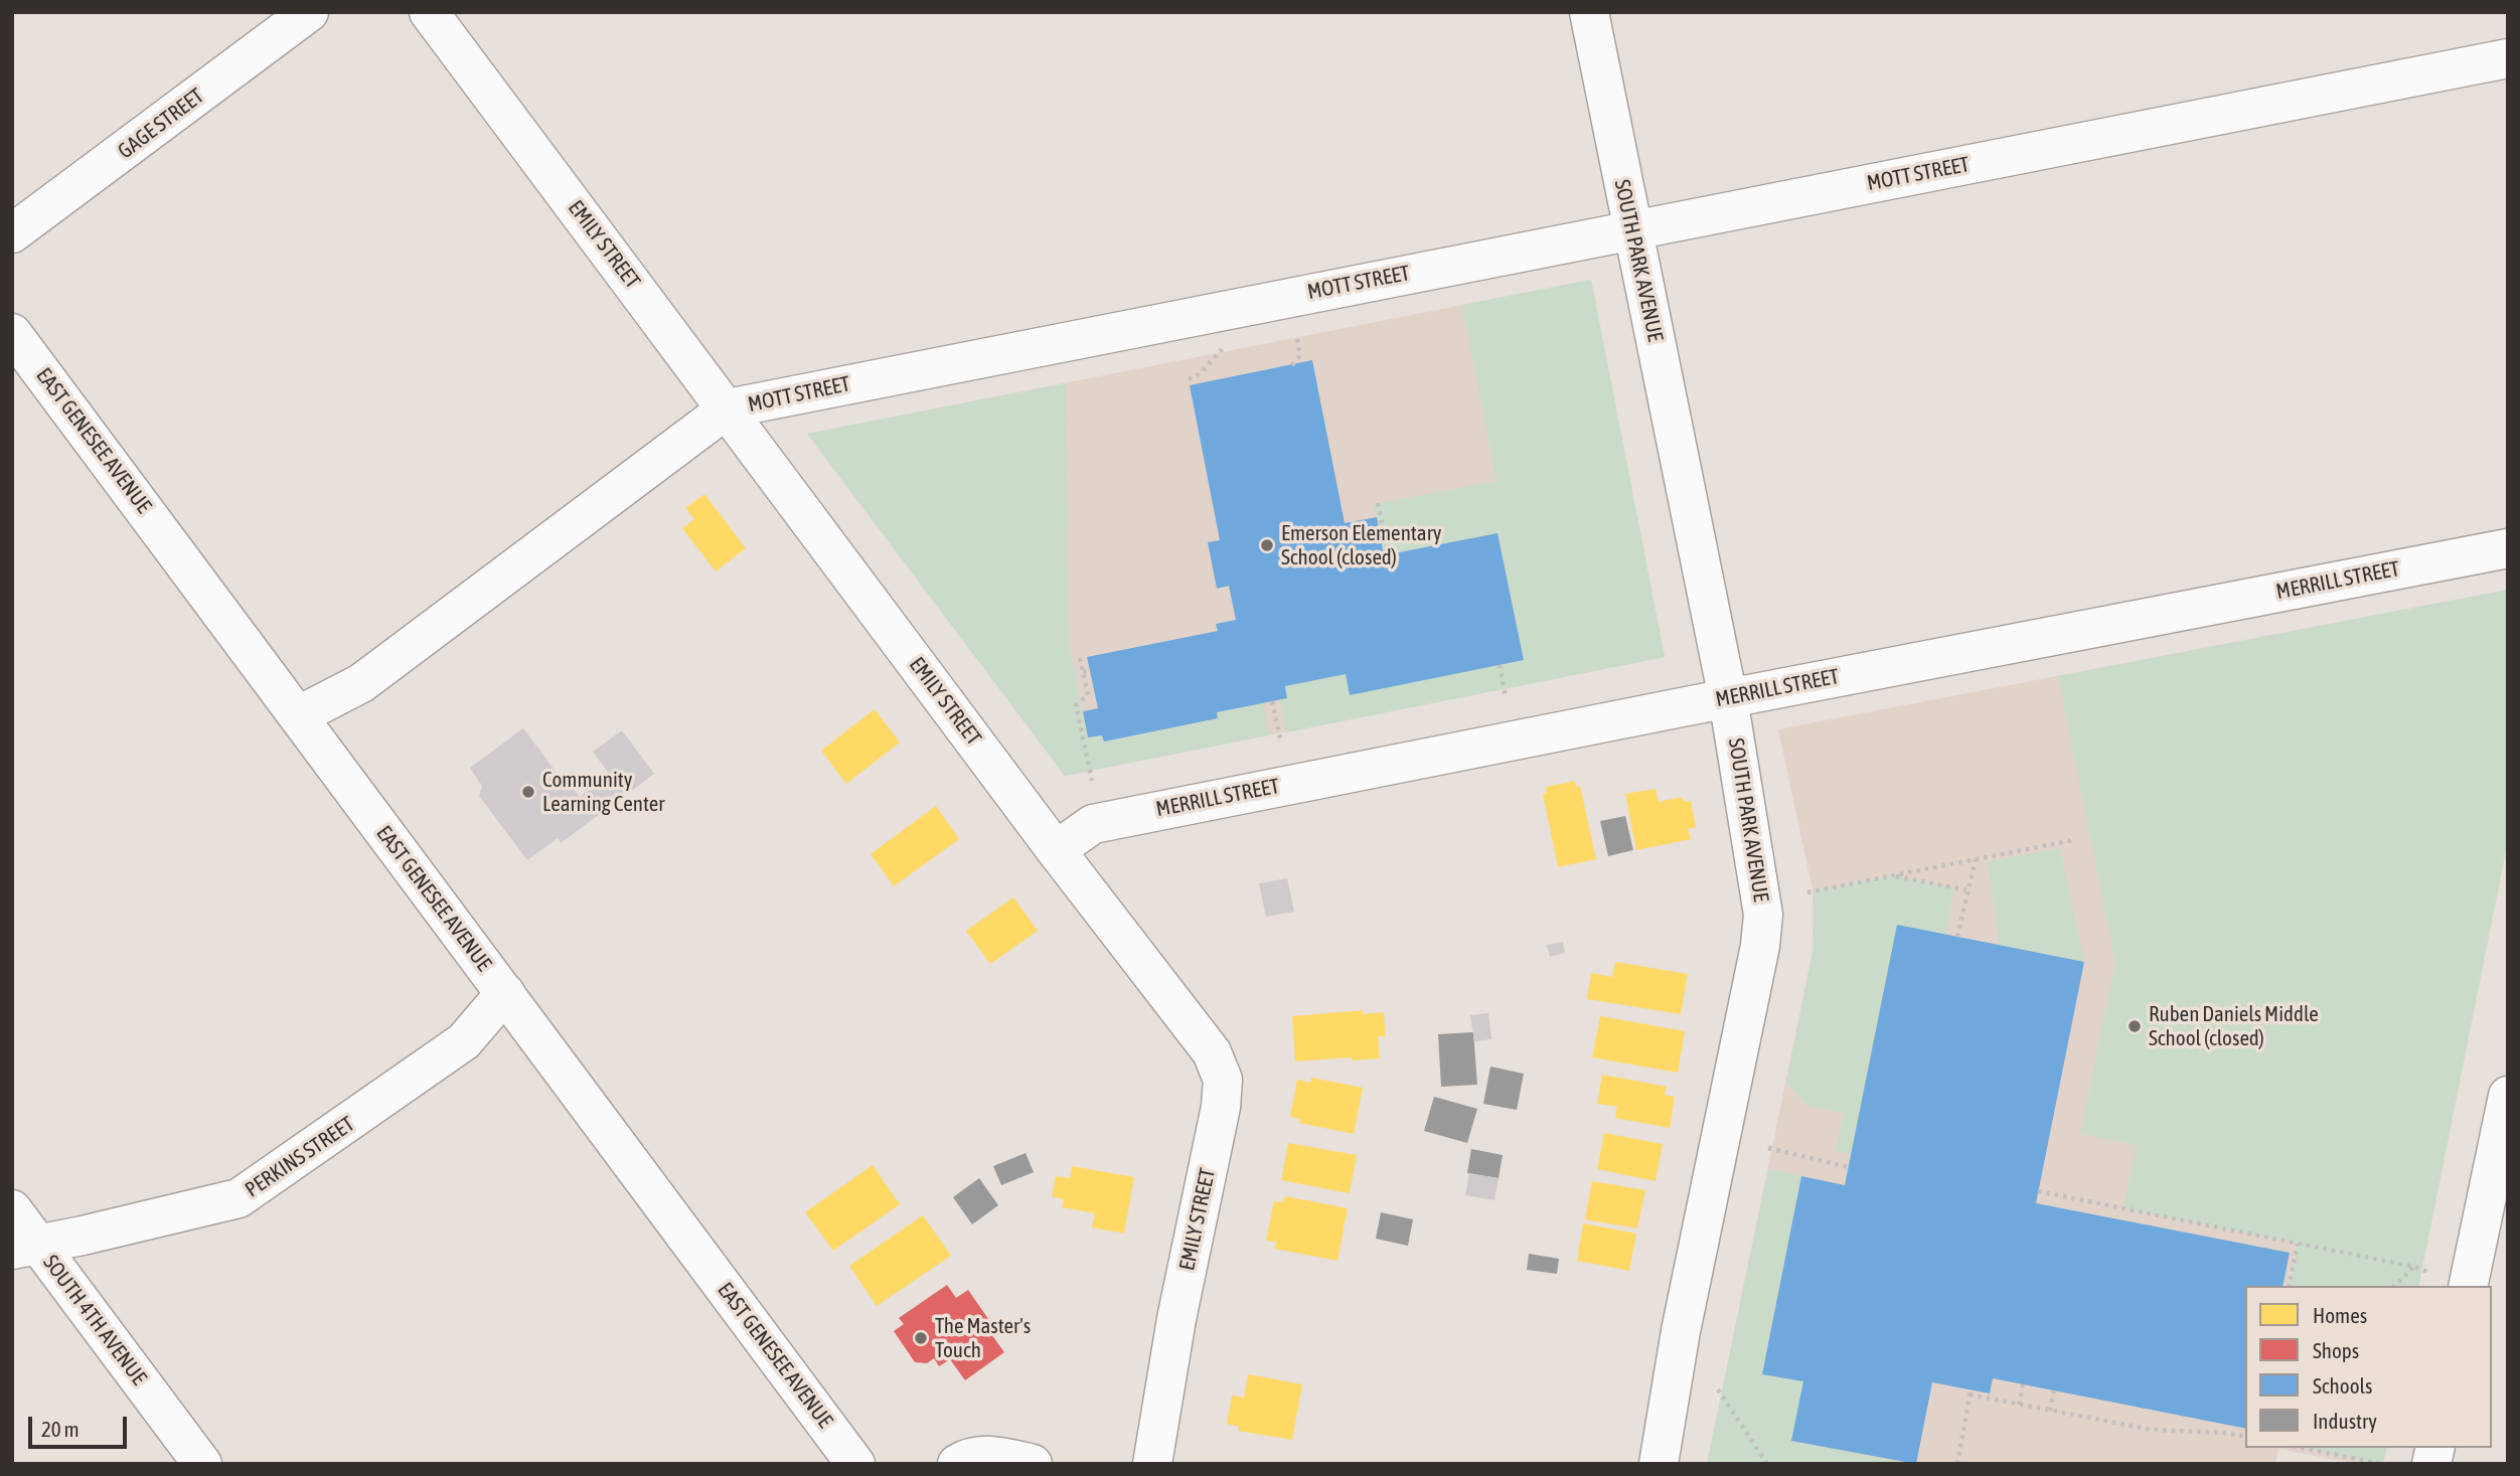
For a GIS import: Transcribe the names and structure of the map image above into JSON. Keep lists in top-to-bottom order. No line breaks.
{"streets":{"street":["GAGE STREET","MOTT STREET","EMILY STREET","SOUTH PARK AVENUE","EAST GENESEE AVENUE","MERRILL STREET","PERKINS STREET","SOUTH 4TH AVENUE"]},"crossings":[["MOTT STREET","EMILY STREET"],["MOTT STREET","SOUTH PARK AVENUE"],["MOTT STREET","EAST GENESEE AVENUE"],["EMILY STREET","MERRILL STREET"],["SOUTH PARK AVENUE","MERRILL STREET"],["EAST GENESEE AVENUE","PERKINS STREET"],["PERKINS STREET","SOUTH 4TH AVENUE"]],"places":["Emerson Elementary School (closed)","Community Learning Center","Ruben Daniels Middle School (closed)","The Master's Touch"],"legend":["Homes","Shops","Schools","Industry"],"scale_bar":"20 m"}
